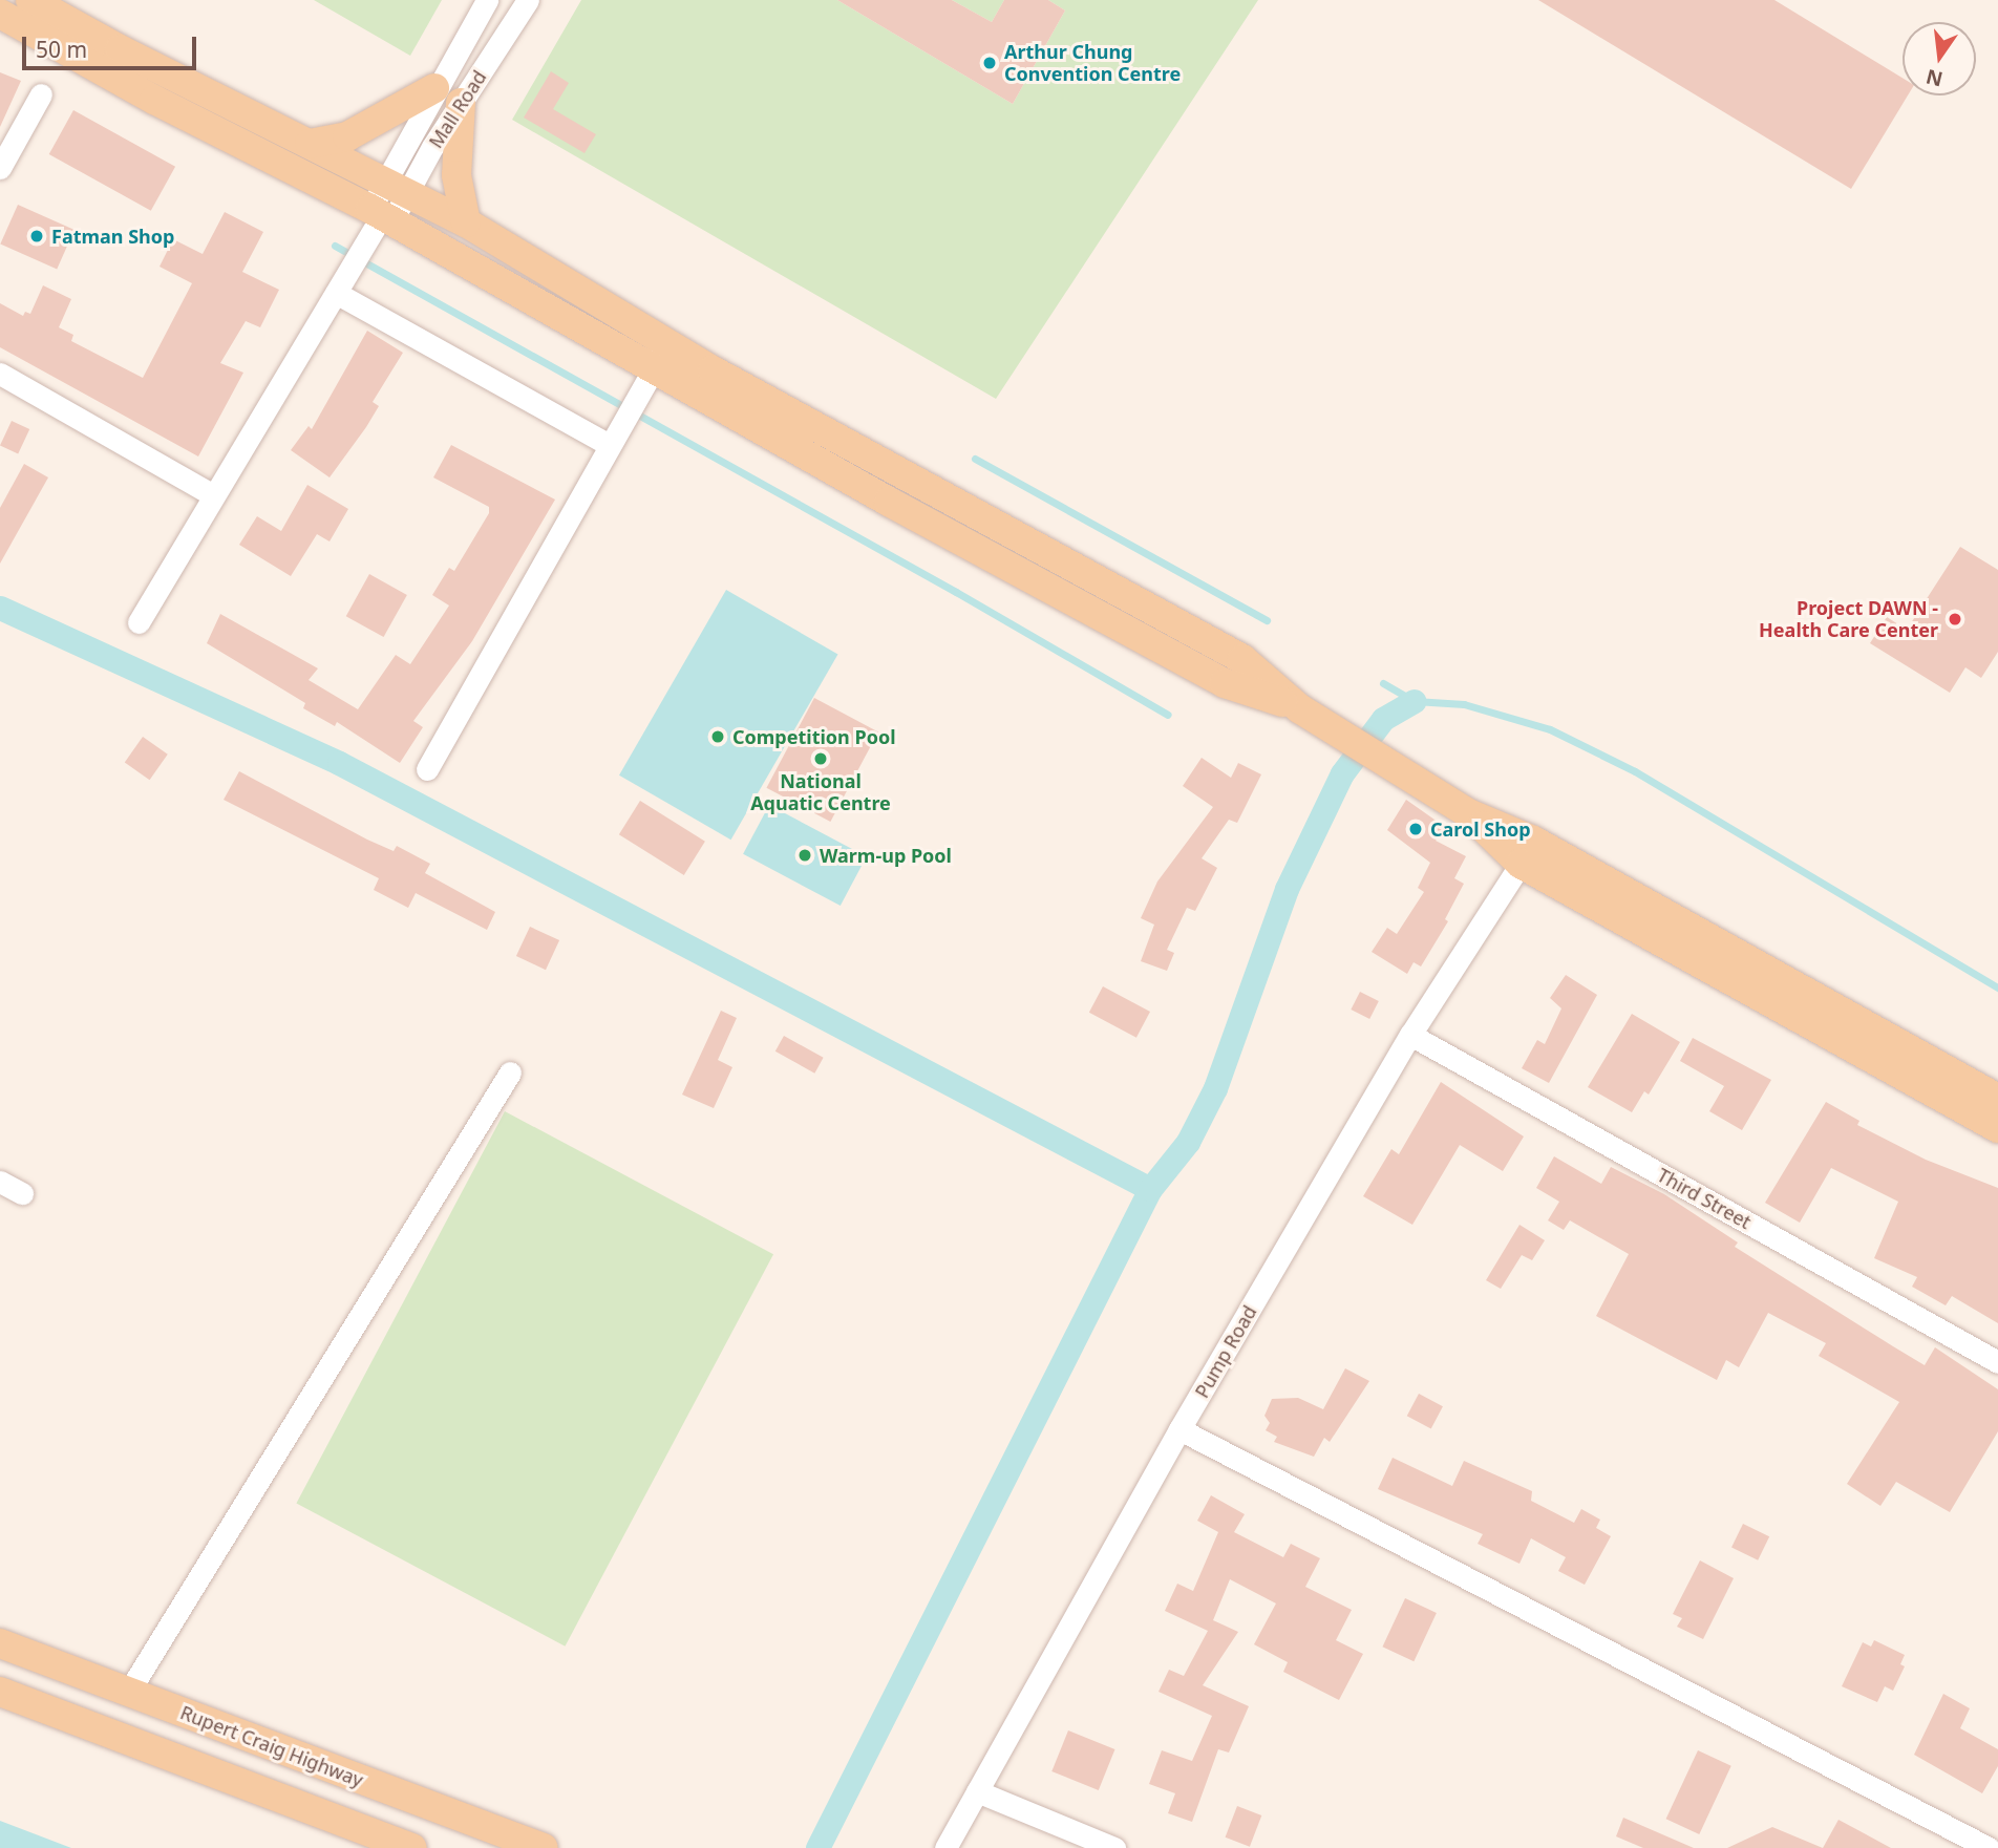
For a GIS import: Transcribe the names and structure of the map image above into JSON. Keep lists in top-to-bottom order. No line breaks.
{"streets":{"main road":["Rupert Craig Highway"],"street":["Mall Road","Third Street","Pump Road"]},"crossings":[["Third Street","Pump Road"]],"places":["Arthur Chung Convention Centre","Fatman Shop","Project DAWN - Health Care Center","Competition Pool","National Aquatic Centre","Carol Shop","Warm-up Pool"],"scale_bar":"50 m","north":"bottom"}
